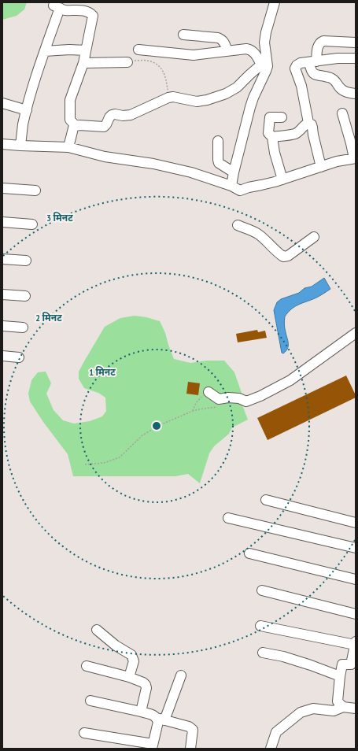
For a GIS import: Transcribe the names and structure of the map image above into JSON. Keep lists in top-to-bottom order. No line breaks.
{"rings":["3 मिनट","2 मिनट","1 मिनट"]}
